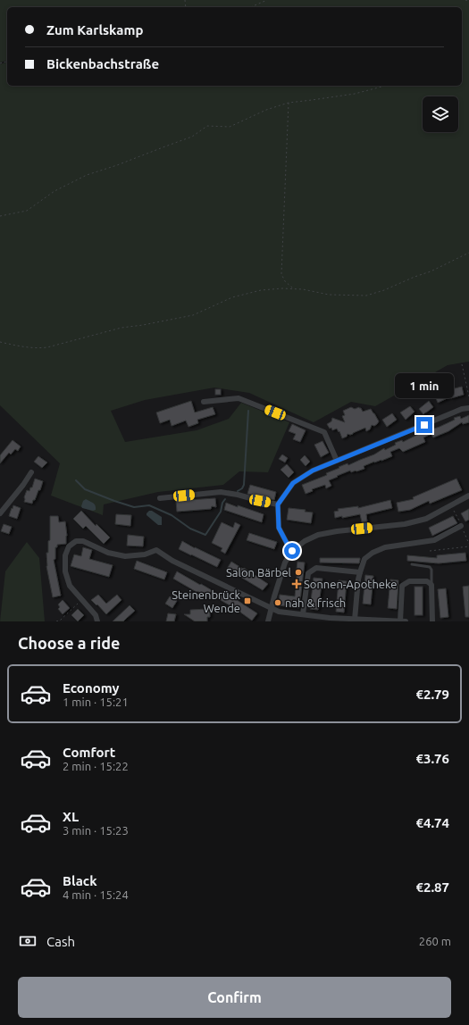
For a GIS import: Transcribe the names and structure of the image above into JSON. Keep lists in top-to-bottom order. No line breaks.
{"places":{"other":["Salon Bärbel","nah & frisch"],"health":["Sonnen-Apotheke"],"transit":["Steinenbrück Wende"]},"page":{"banner":["Zum Karlskamp","Bickenbachstraße"],"bubble":"1 min","heading":"Choose a ride","list":[{"name":"Economy","note":"1 min · 15:21","value":"€2.79"},{"name":"Comfort","note":"2 min · 15:22","value":"€3.76"},{"name":"XL","note":"3 min · 15:23","value":"€4.74"},{"name":"Black","note":"4 min · 15:24","value":"€2.87"}],"pay":["Cash","260 m"],"buttons":"Confirm"}}
